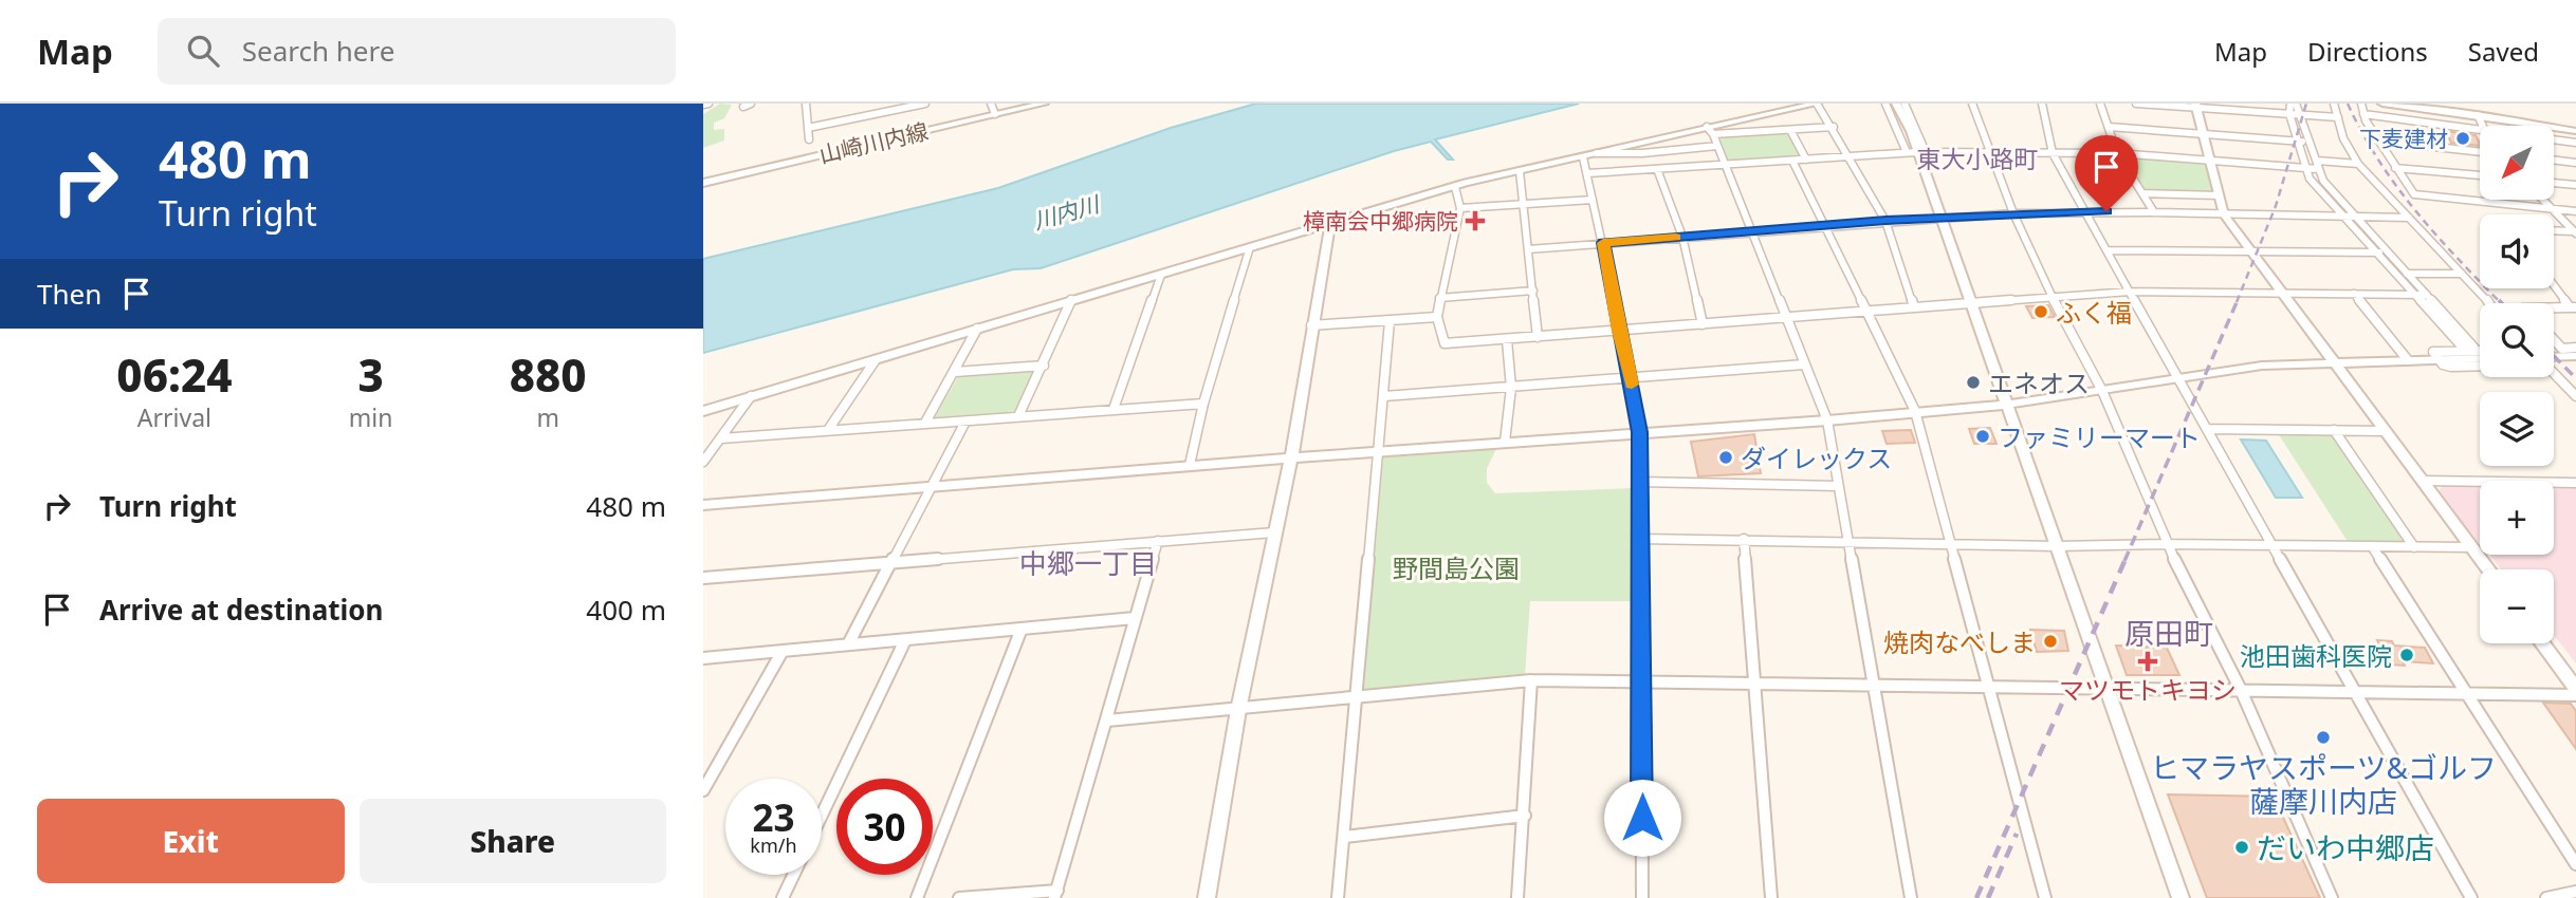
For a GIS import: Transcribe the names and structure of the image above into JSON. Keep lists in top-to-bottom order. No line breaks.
{"streets":{"street":["山崎川内線"]},"districts":["東大小路町","中郷一丁目","原田町"],"water":["川内川"],"parks":["野間島公園"],"places":{"other":["下麦建材","ふく福","エネオス","ファミリーマート","ダイレックス","焼肉なべしま","池田歯科医院","ヒマラヤスポーツ&ゴルフ 薩摩川内店","だいわ中郷店"],"health":["樟南会中郷病院","マツモトキヨシ"]},"north":"bottom left","page":{"header":"Map","search":"Search here","nav":["Map","Directions","Saved"],"turn":["480 m","Turn right"],"map_buttons":["+","−"],"then":"Then","eta":["06:24","Arrival","3","min","880","m"],"list":[{"name":"Turn right","value":"480 m"},{"name":"Arrive at destination","value":"400 m"}],"speed":"23 km/h","limit":"30","buttons":["Exit","Share"]}}
